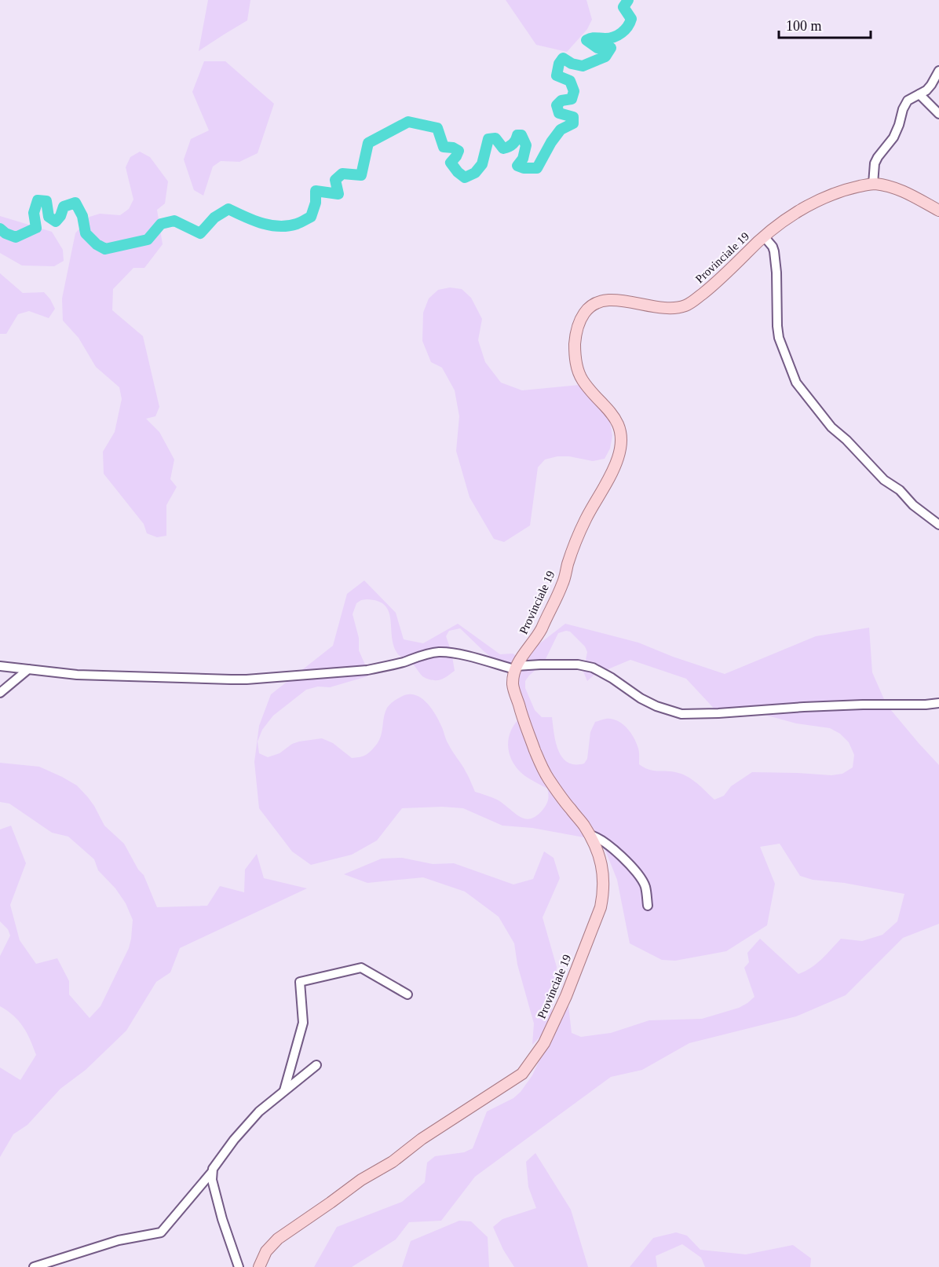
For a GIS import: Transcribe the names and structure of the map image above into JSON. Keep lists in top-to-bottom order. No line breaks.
{"streets":{"main road":["Provinciale 19"]},"scale_bar":"100 m"}
